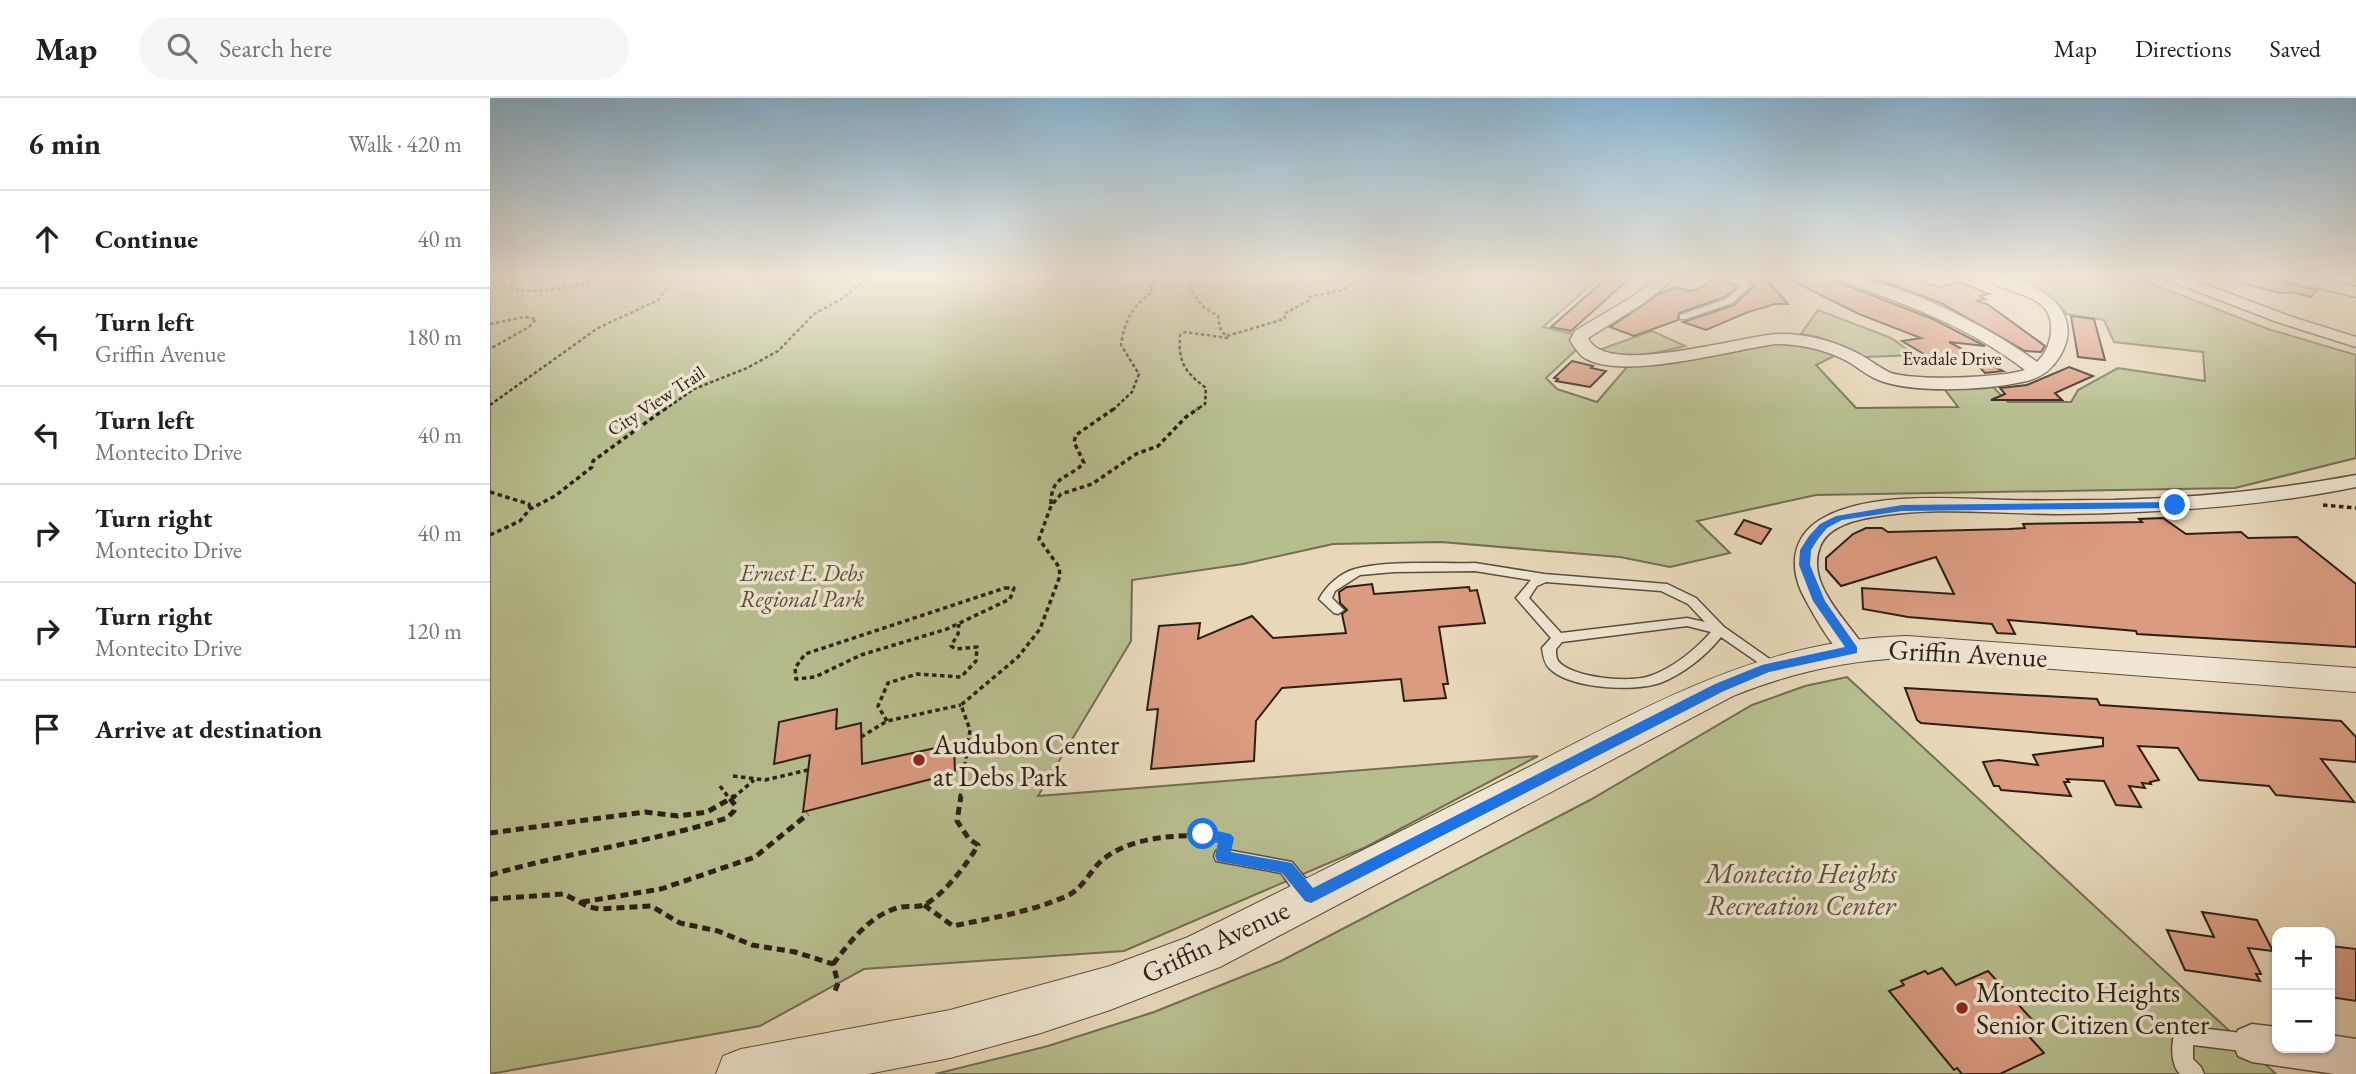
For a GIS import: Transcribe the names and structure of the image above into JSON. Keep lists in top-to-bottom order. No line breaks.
{"streets":{"street":["Evadale Drive","Griffin Avenue"],"path":["City View Trail"]},"parks":["Ernest E. Debs Regional Park","Montecito Heights Recreation Center"],"places":["Audubon Center at Debs Park","Montecito Heights Senior Citizen Center"],"page":{"header":"Map","search":"Search here","nav":["Map","Directions","Saved"],"heading":["6 min","Walk · 420 m"],"list":[["Continue","40 m"],["Turn left","Griffin Avenue","180 m"],["Turn left","Montecito Drive","40 m"],["Turn right","Montecito Drive","40 m"],["Turn right","Montecito Drive","120 m"],"Arrive at destination"],"map_buttons":["+","−"]}}
